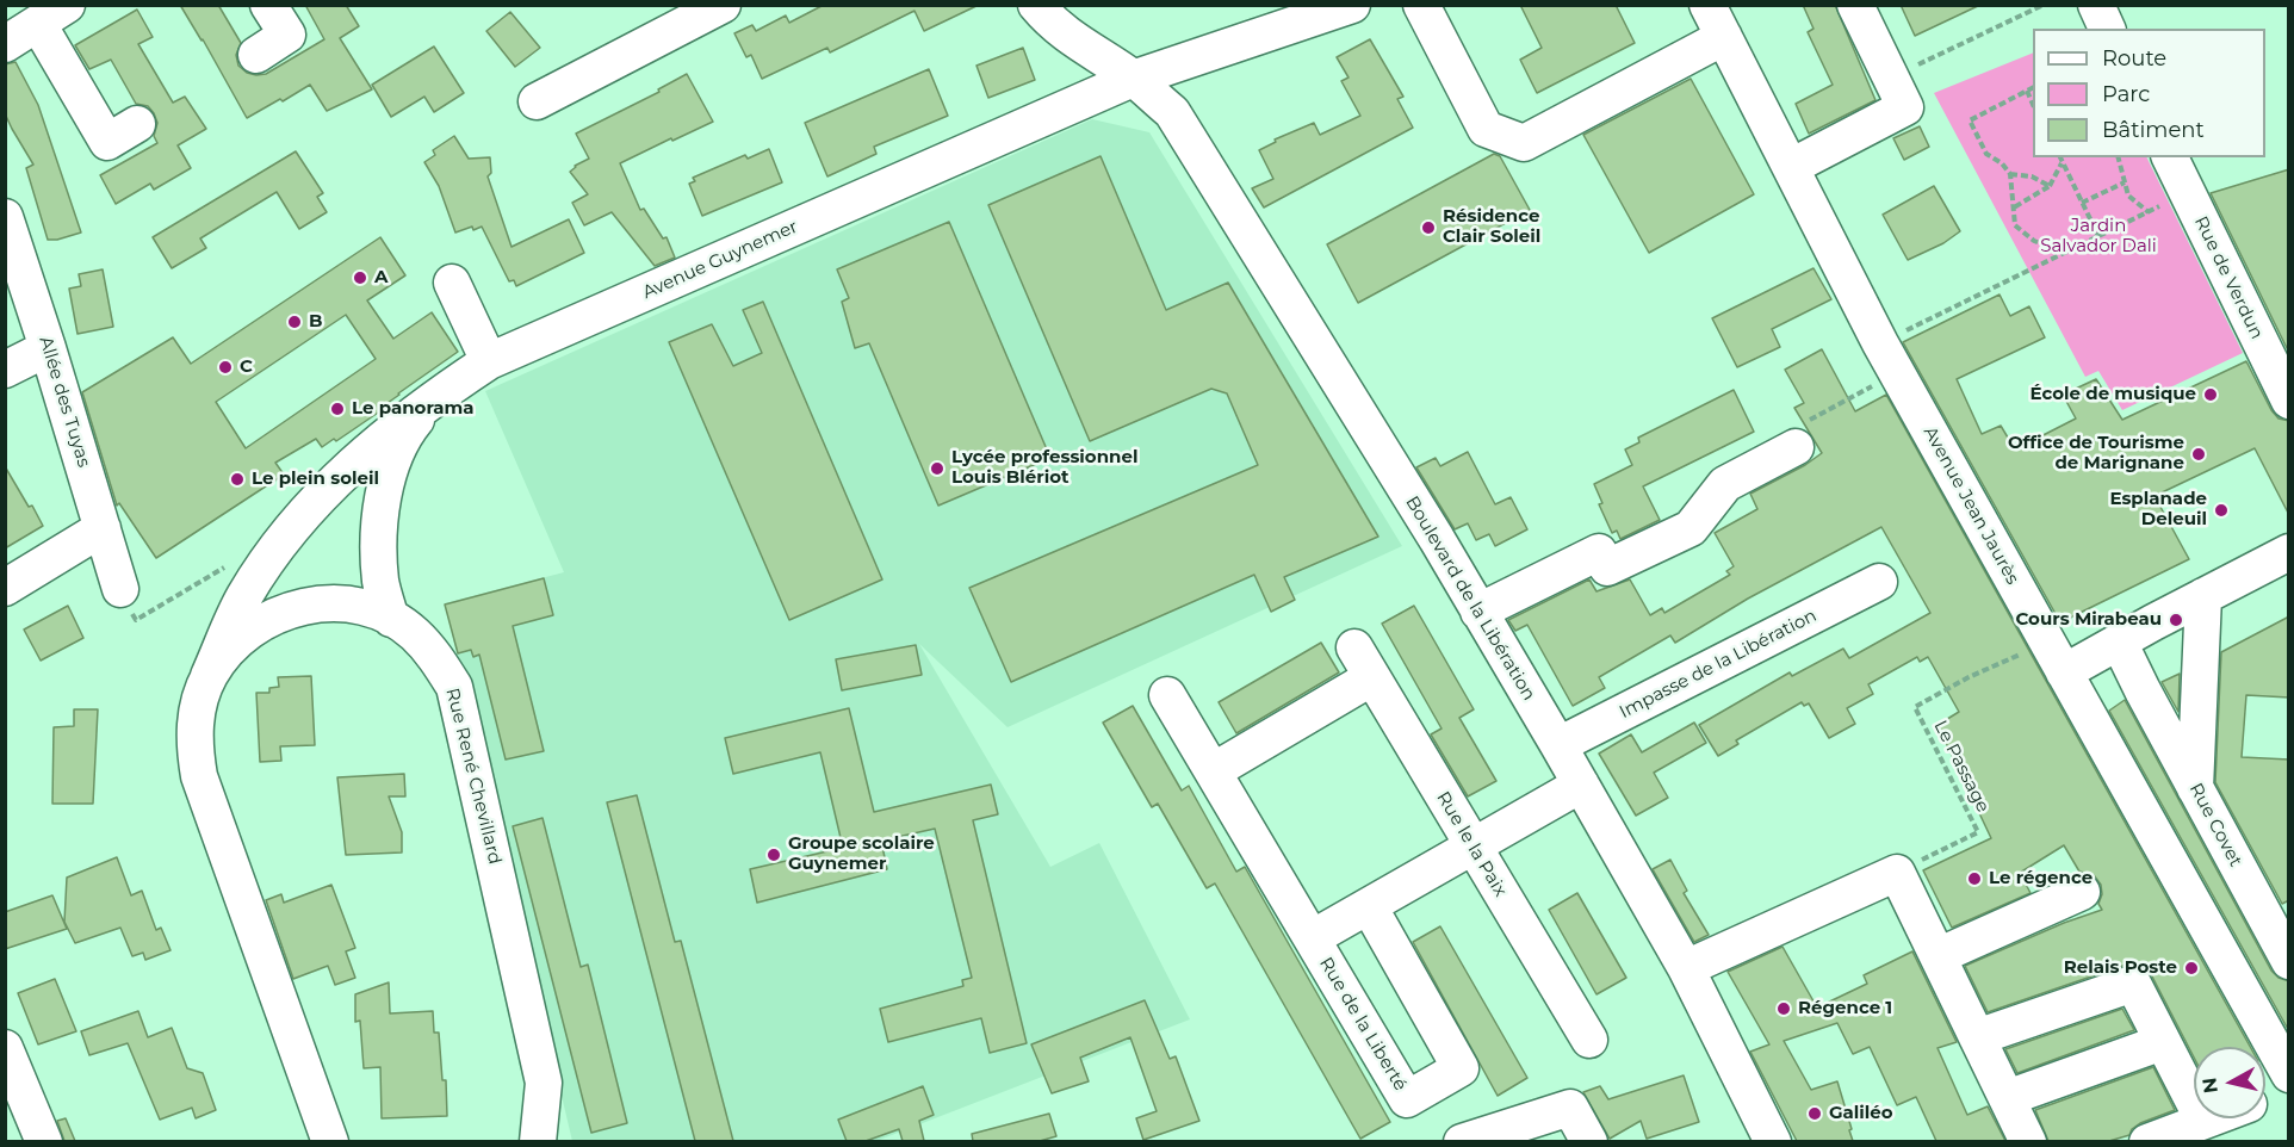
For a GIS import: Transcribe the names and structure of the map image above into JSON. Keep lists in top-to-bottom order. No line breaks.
{"streets":{"street":["Avenue Guynemer","Rue de Verdun","Allée des Tuyas","Avenue Jean Jaurès","Boulevard de la Libération","Impasse de la Libération","Rue René Chevillard","Rue Covet","Rue le la Paix","Rue de la Liberté"],"path":["Le Passage"]},"crossings":[["Avenue Guynemer","Boulevard de la Libération"],["Avenue Guynemer","Rue René Chevillard"],["Boulevard de la Libération","Impasse de la Libération"],["Rue le la Paix","Rue de la Liberté"]],"parks":["Jardin Salvador Dali"],"places":["Résidence Clair Soleil","A","B","C","École de musique","Le panorama","Office de Tourisme de Marignane","Lycée professionnel Louis Blériot","Le plein soleil","Esplanade Deleuil","Cours Mirabeau","Groupe scolaire Guynemer","Le régence","Relais Poste","Régence 1","Galiléo"],"legend":["Route","Parc","Bâtiment"],"north":"left"}
